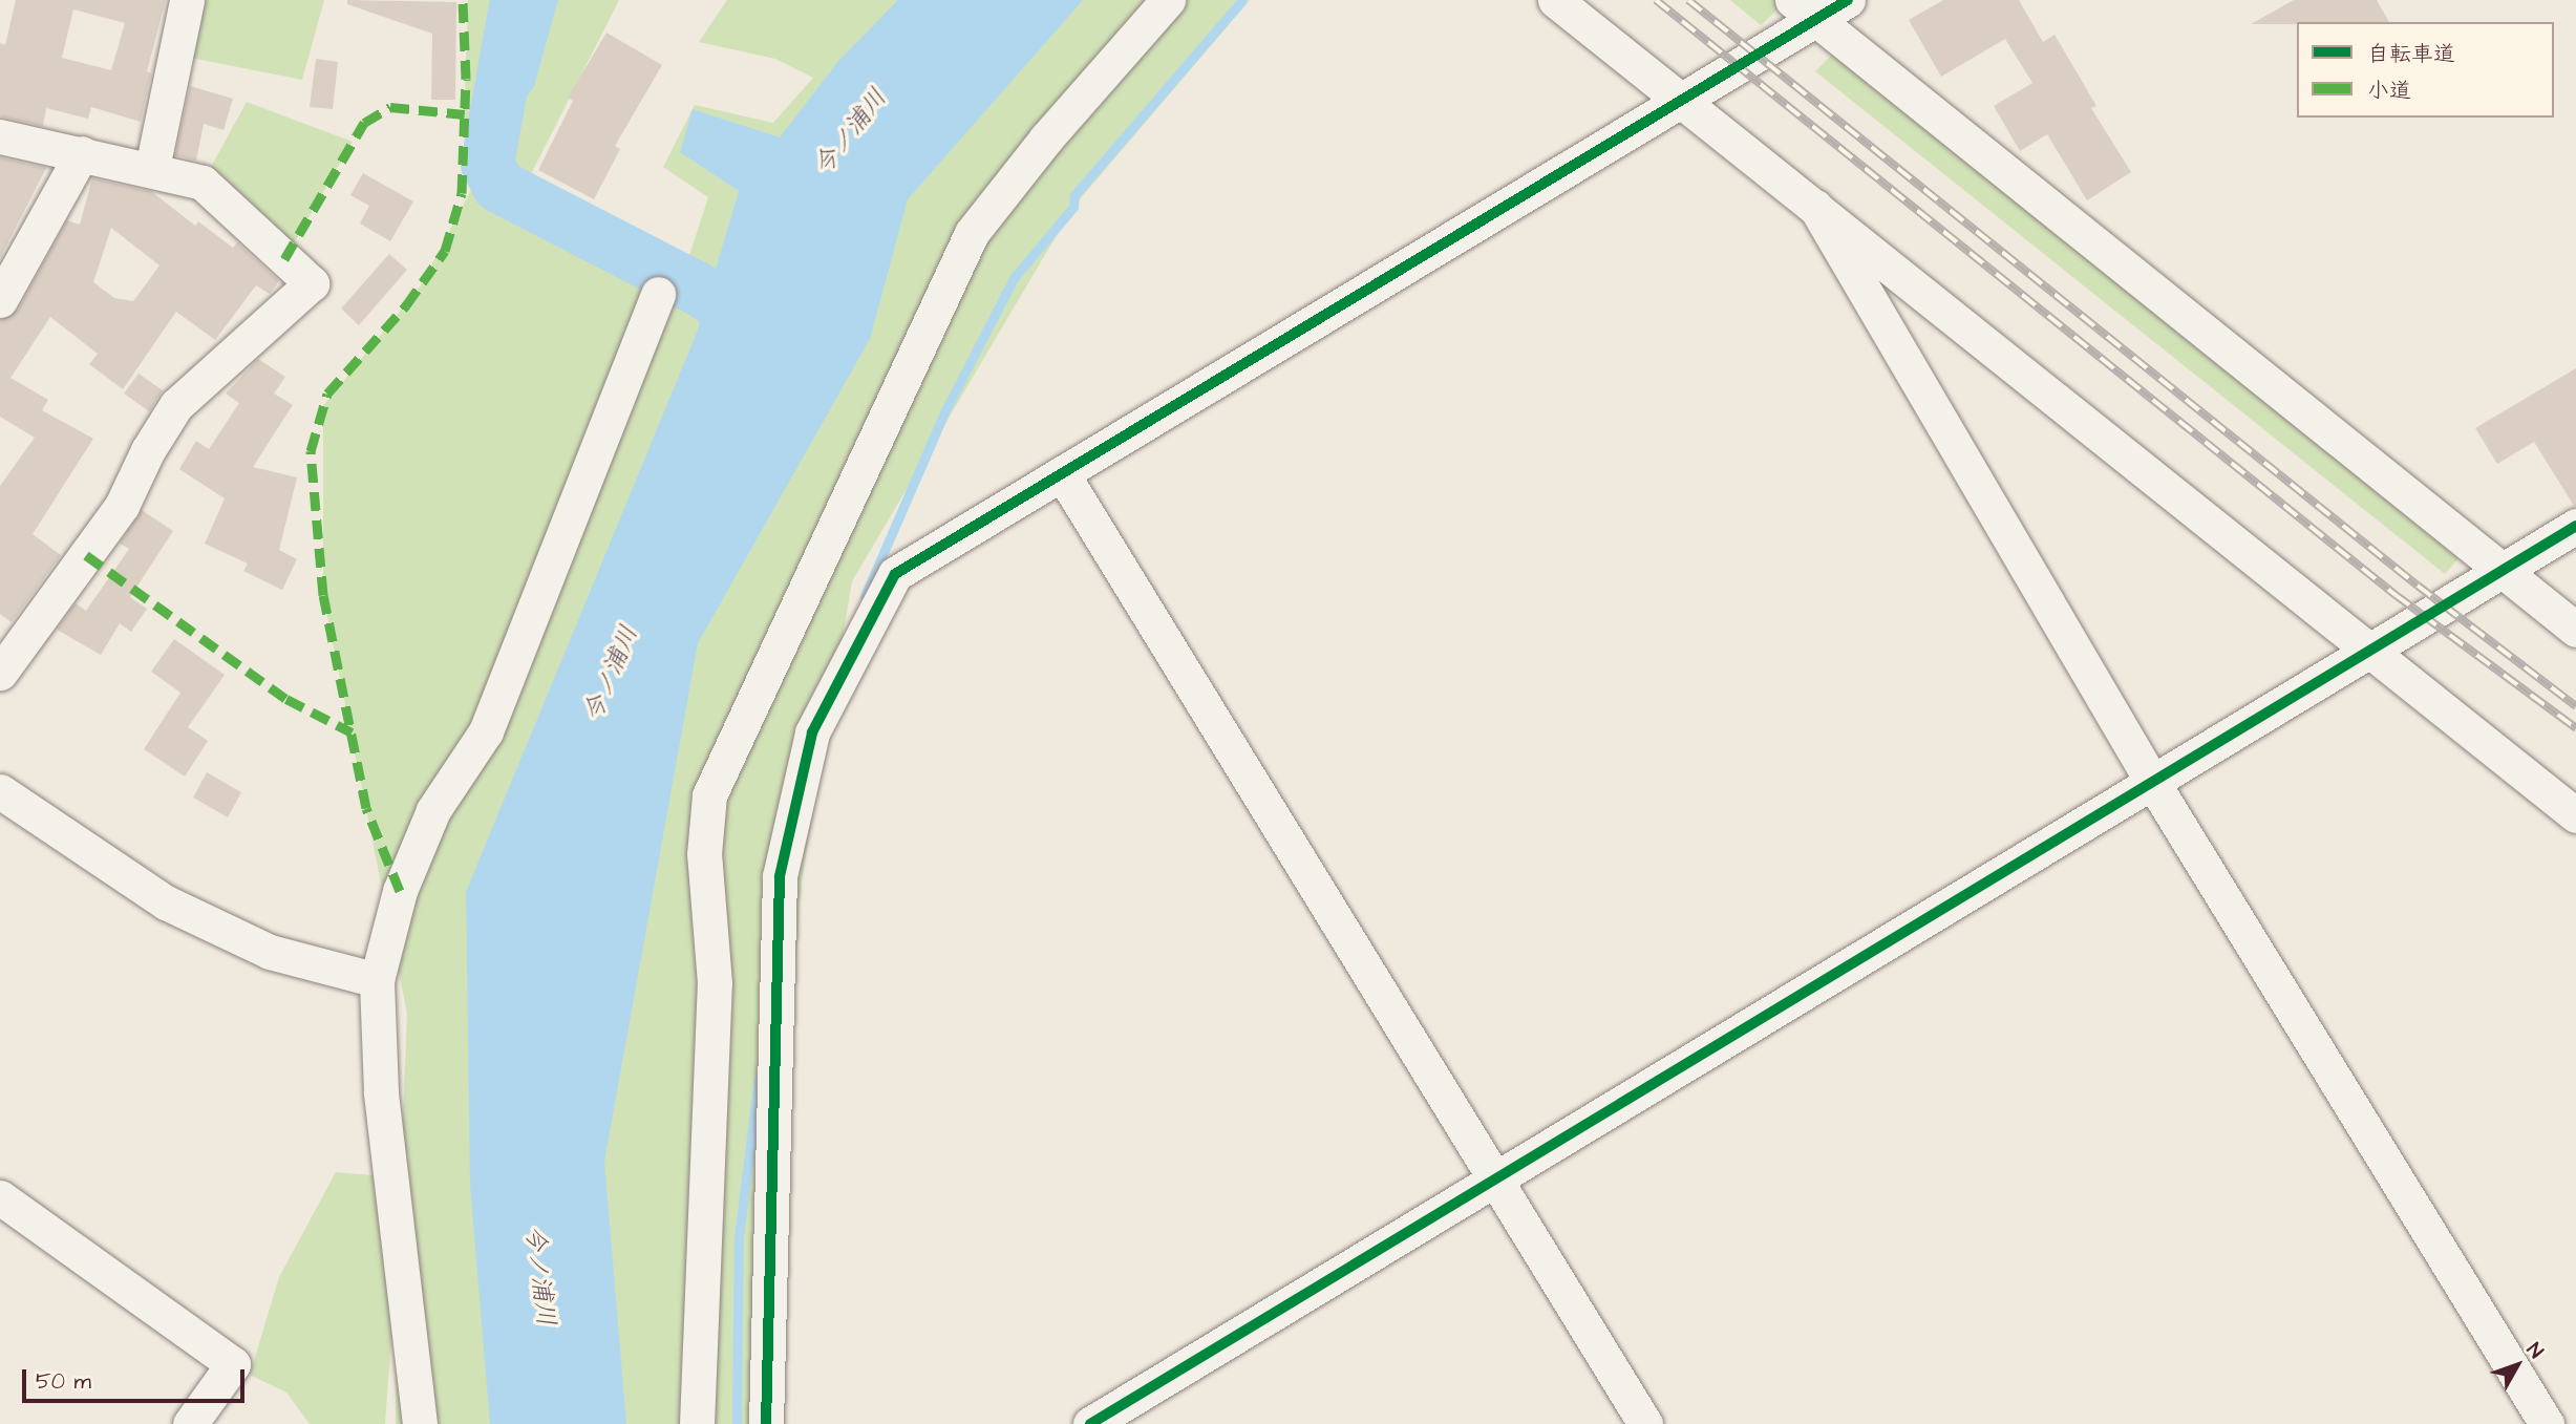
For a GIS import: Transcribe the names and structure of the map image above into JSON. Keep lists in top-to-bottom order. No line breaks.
{"water":["今ノ浦川"],"legend":["自転車道","小道"],"scale_bar":"50 m","north":"top right"}
